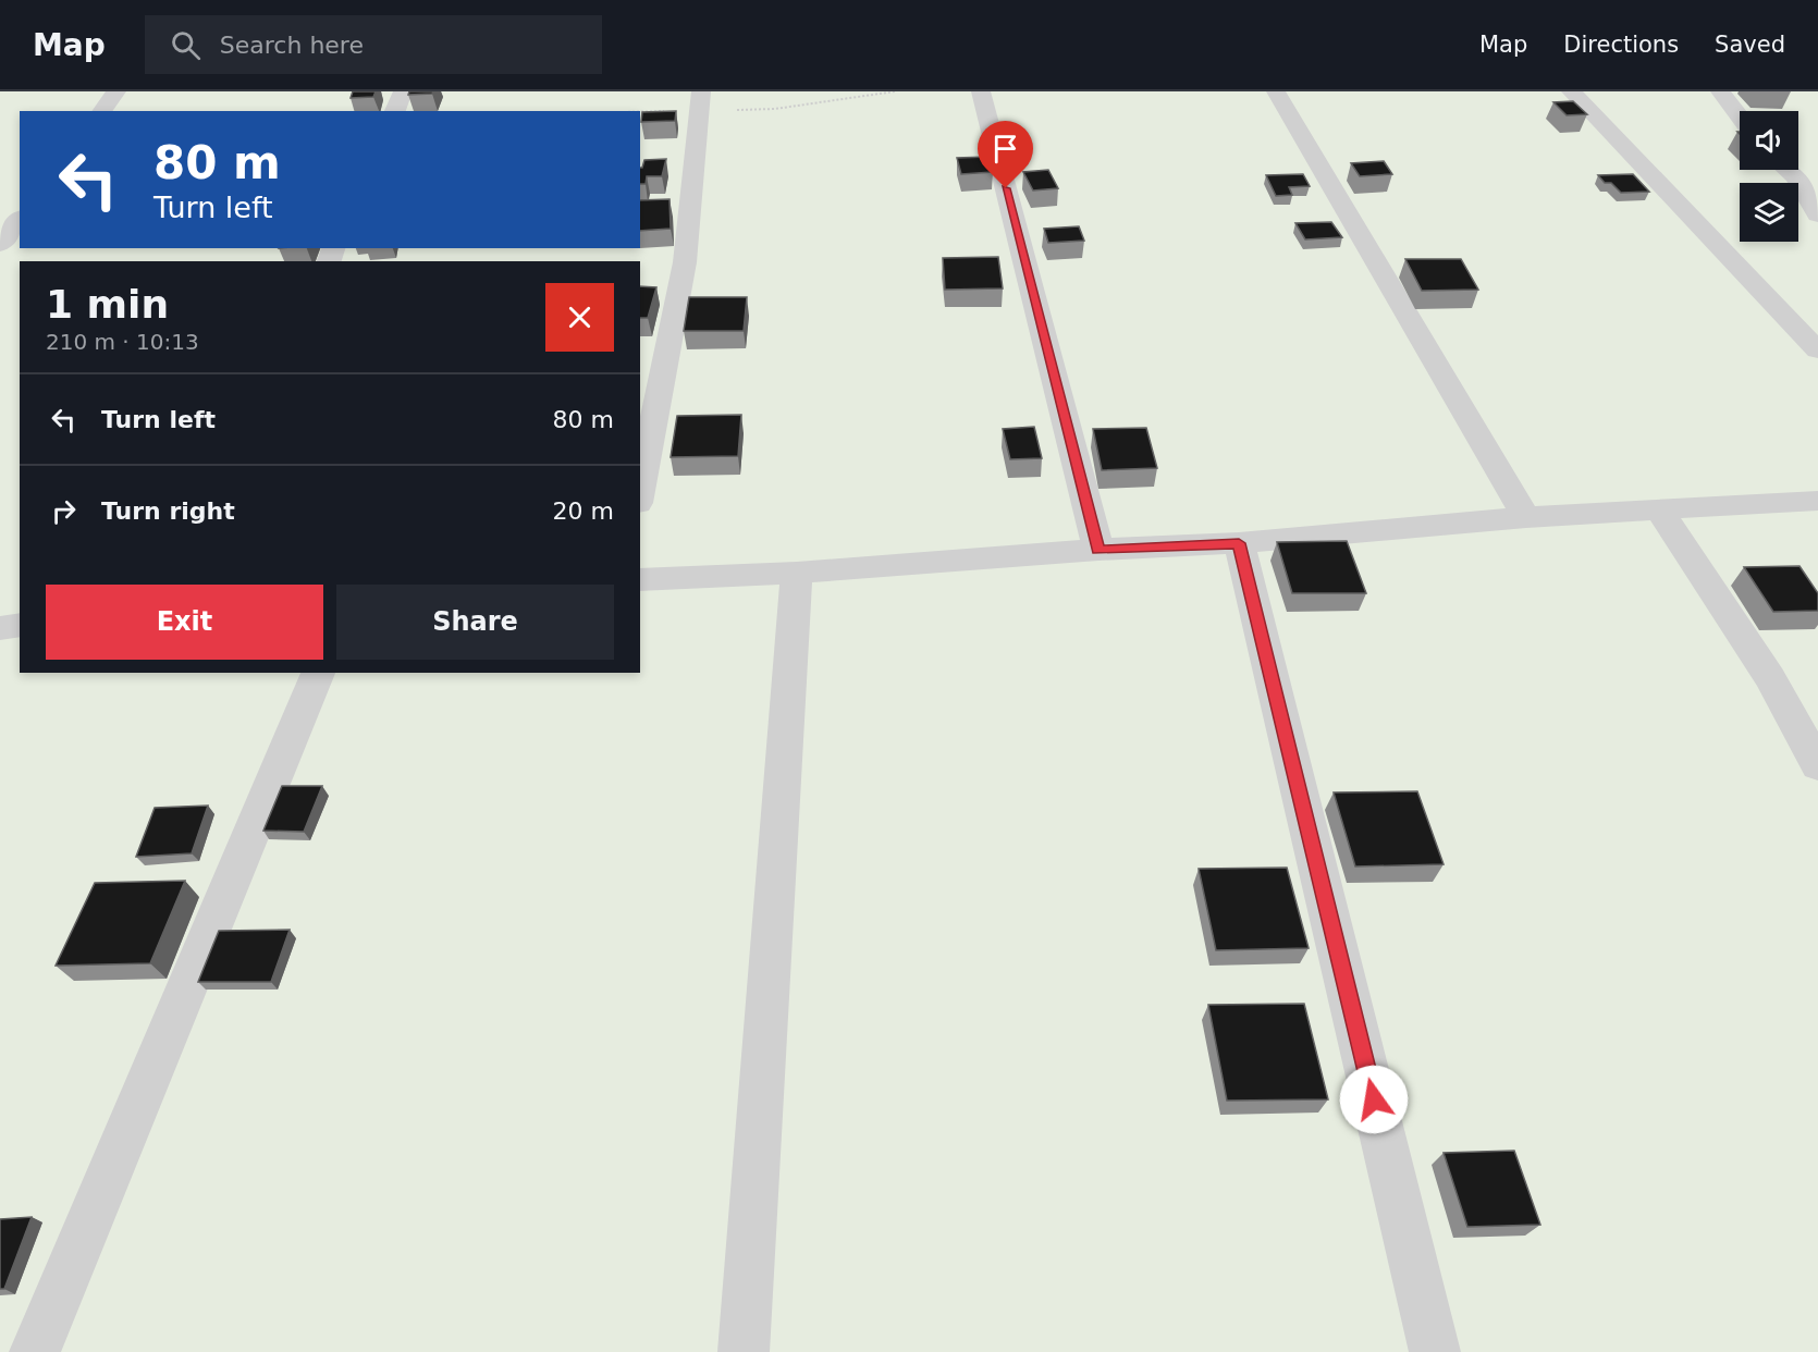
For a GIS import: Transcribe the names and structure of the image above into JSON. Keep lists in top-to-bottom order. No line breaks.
{"page":{"header":"Map","search":"Search here","nav":["Map","Directions","Saved"],"turn":["80 m","Turn left"],"heading":["1 min","210 m · 10:13"],"list":[{"name":"Turn left","value":"80 m"},{"name":"Turn right","value":"20 m"}],"buttons":["Exit","Share"]}}
